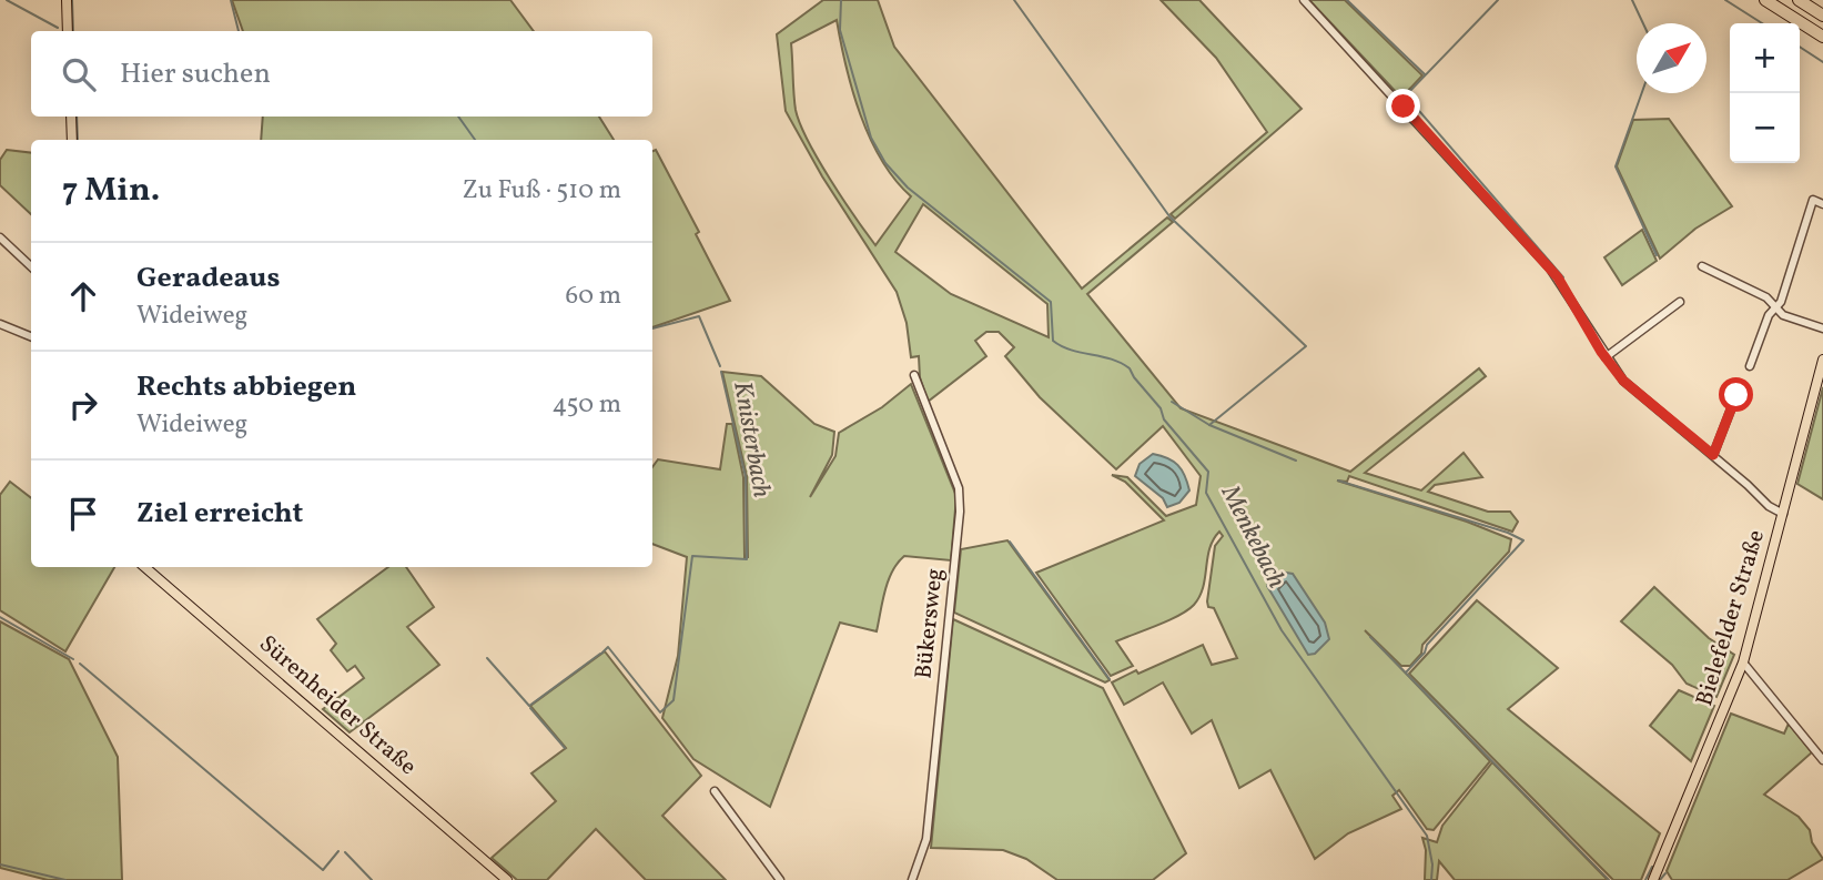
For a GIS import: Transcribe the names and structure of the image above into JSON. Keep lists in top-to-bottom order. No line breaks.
{"streets":{"main road":["Bielefelder Straße","Sürenheider Straße"],"street":["Bükersweg"]},"water":["Knisterbach","Menkebach"],"north":"top right","page":{"map_buttons":["+","−"],"search":"Hier suchen","heading":["7 Min.","Zu Fuß · 510 m"],"list":[["Geradeaus","Wideiweg","60 m"],["Rechts abbiegen","Wideiweg","450 m"],"Ziel erreicht"]}}
